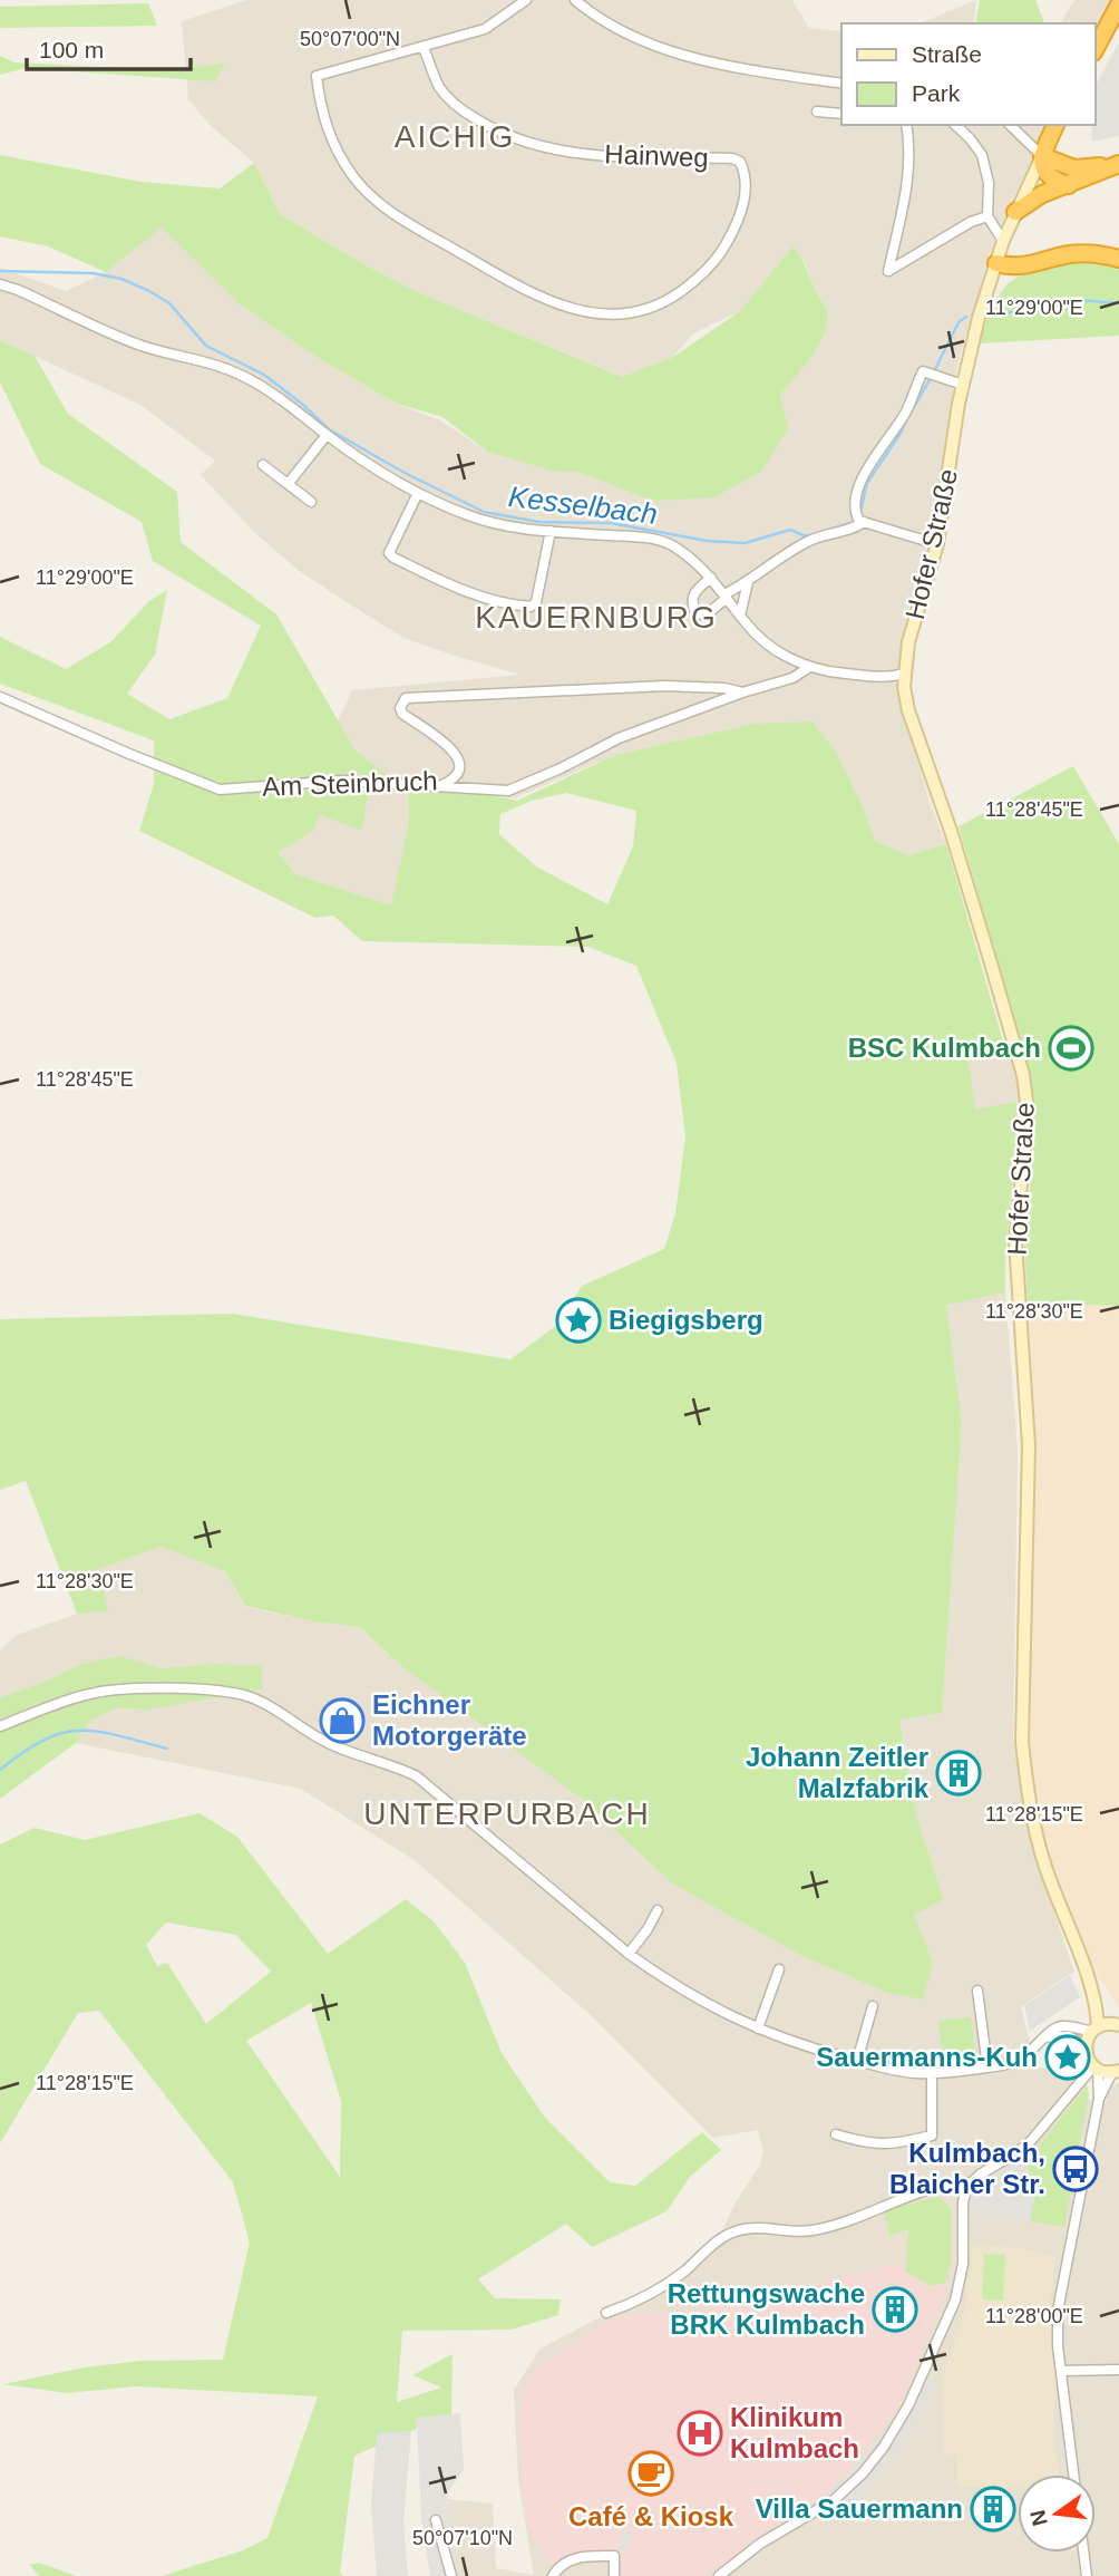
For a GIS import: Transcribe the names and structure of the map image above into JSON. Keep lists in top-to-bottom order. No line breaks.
{"streets":{"street":["Hainweg","Hofer Straße","Am Steinbruch"]},"districts":["AICHIG","KAUERNBURG","UNTERPURBACH"],"water":["Kesselbach"],"places":{"sports":["BSC Kulmbach"],"place":["Biegigsberg","Sauermanns-Kuh"],"shop":["Eichner Motorgeräte"],"building":["Johann Zeitler Malzfabrik","Rettungswache BRK Kulmbach","Villa Sauermann"],"bus stop":["Kulmbach, Blaicher Str."],"hospital":["Klinikum Kulmbach"],"cafe":["Café & Kiosk"]},"legend":["Straße","Park"],"scale_bar":"100 m","north":"left","coordinates":["50°07'00\"N","11°29'00\"E","11°28'45\"E","11°28'30\"E","11°28'15\"E","11°28'00\"E","50°07'10\"N"]}
